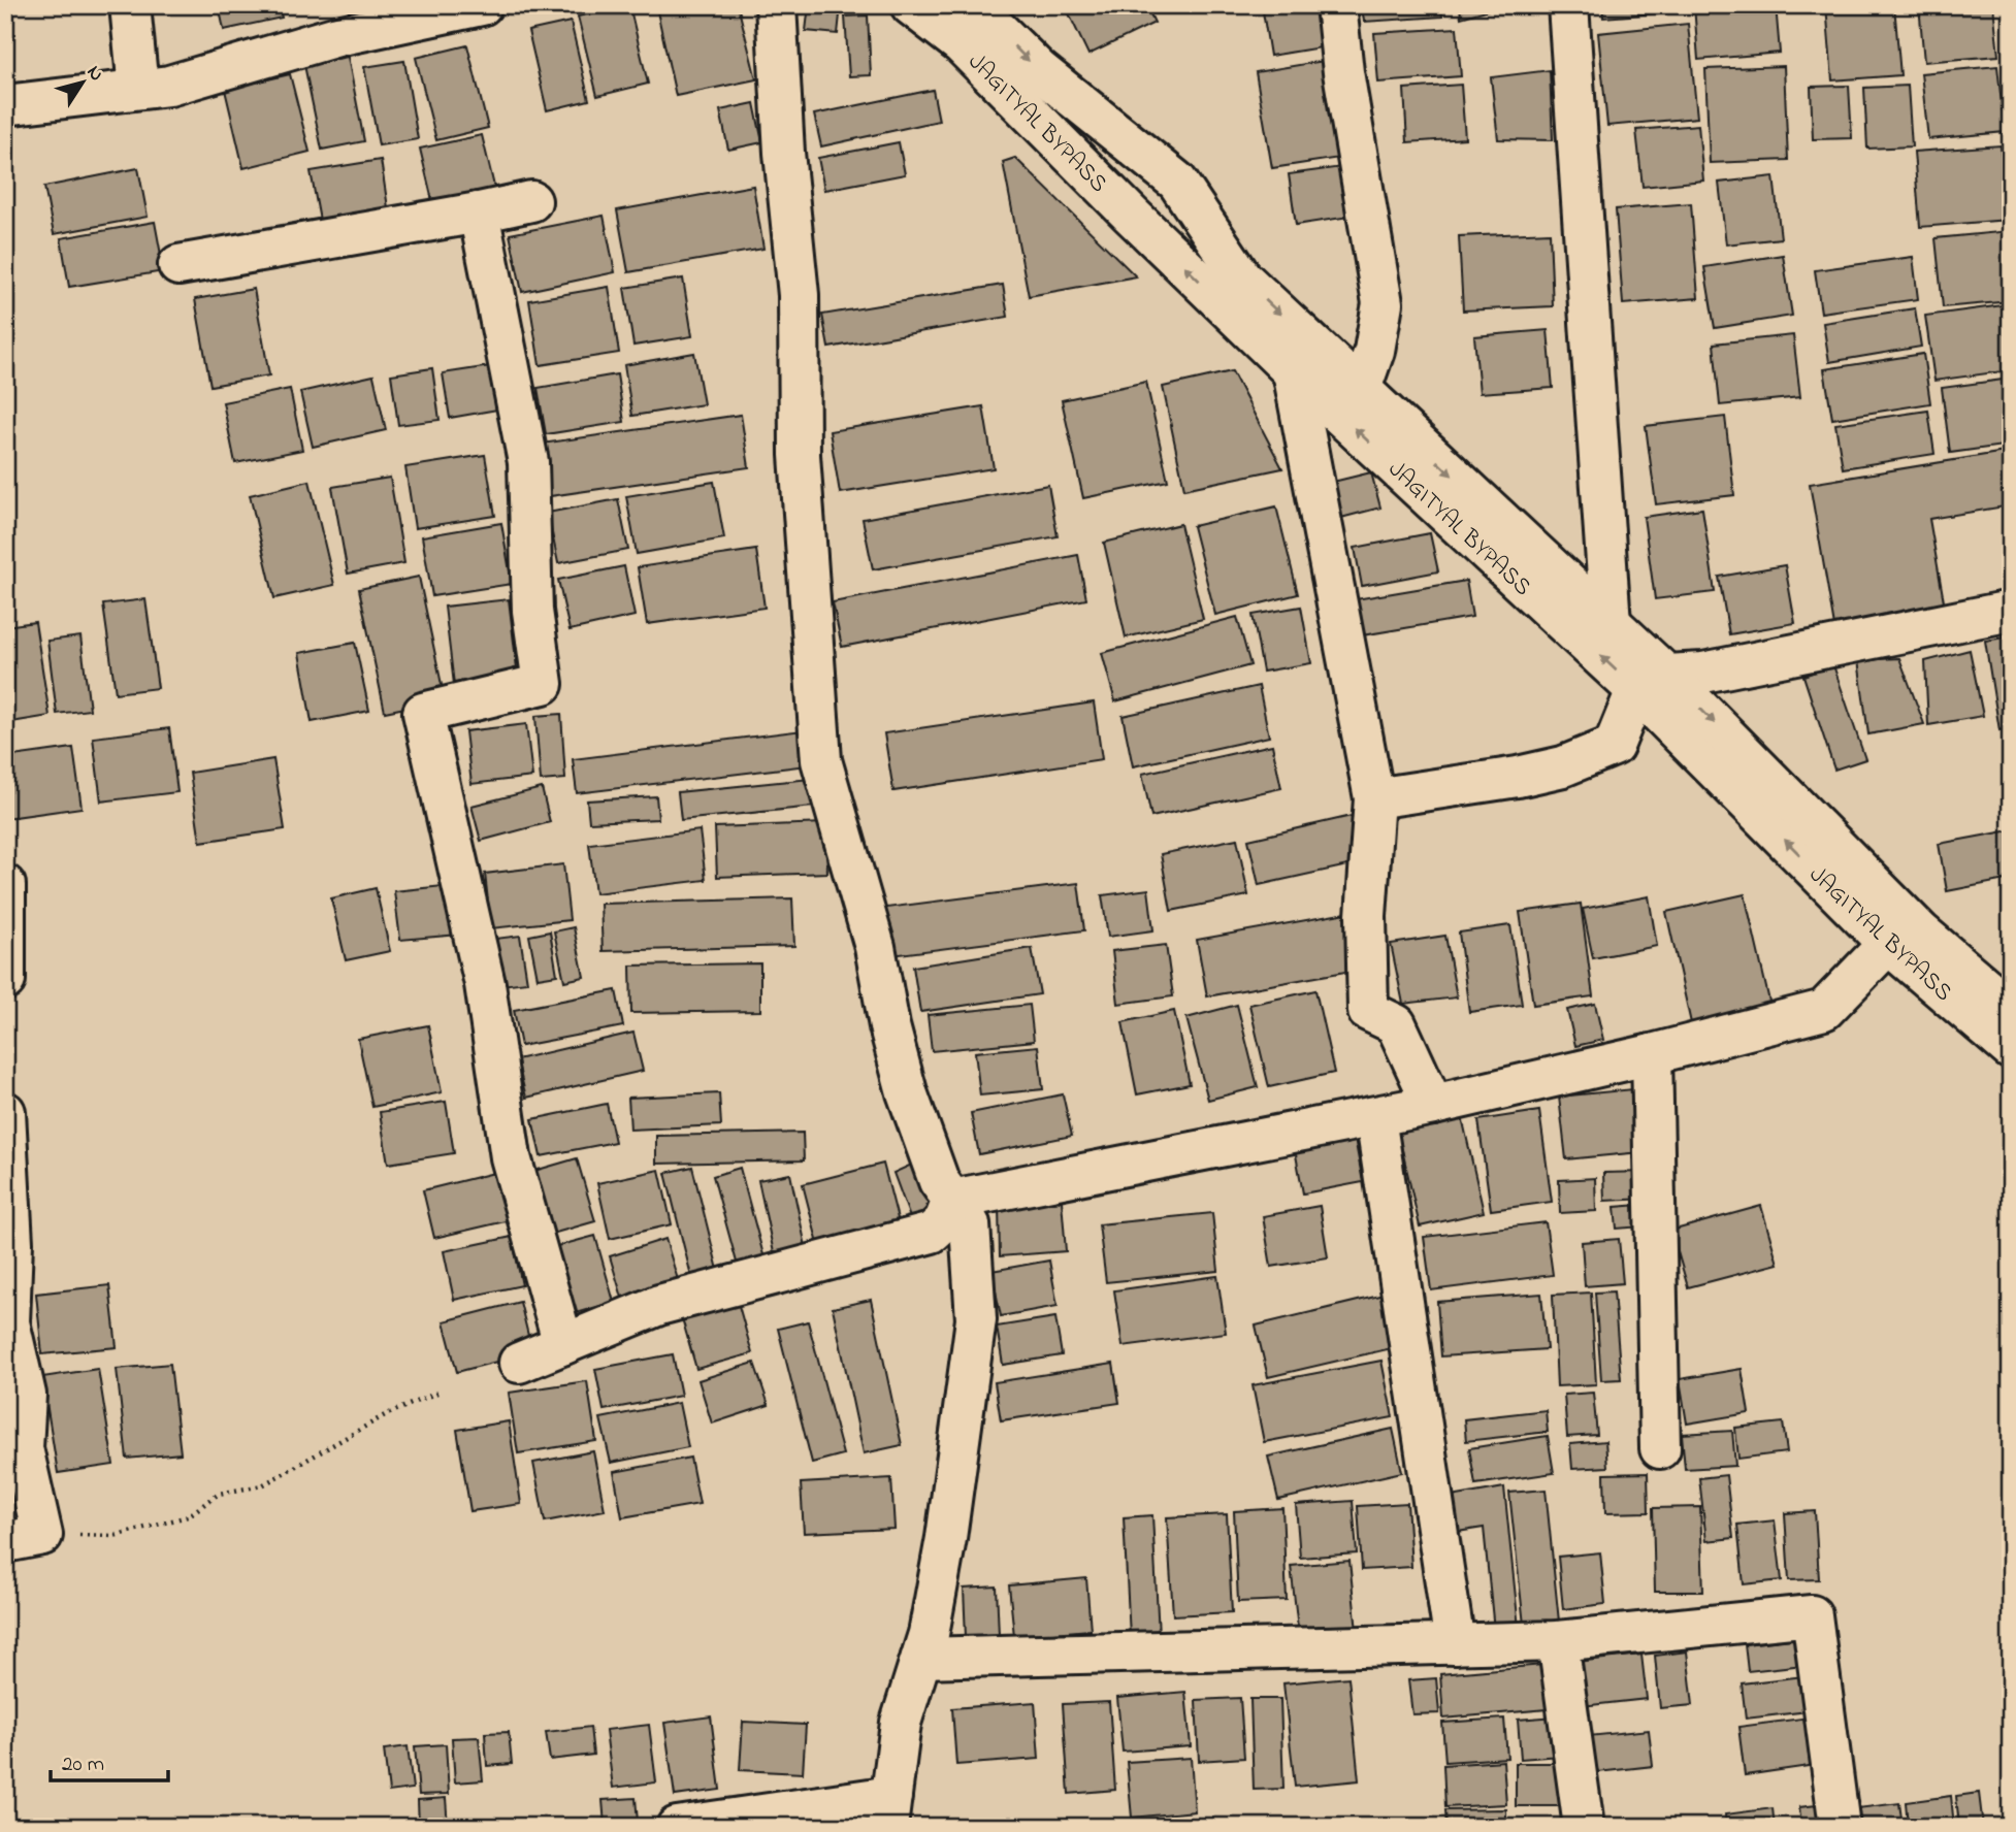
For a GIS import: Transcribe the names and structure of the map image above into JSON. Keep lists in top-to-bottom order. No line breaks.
{"streets":{"street":["JAGITYAL BYPASS"]},"scale_bar":"20 m","north":"top right"}
